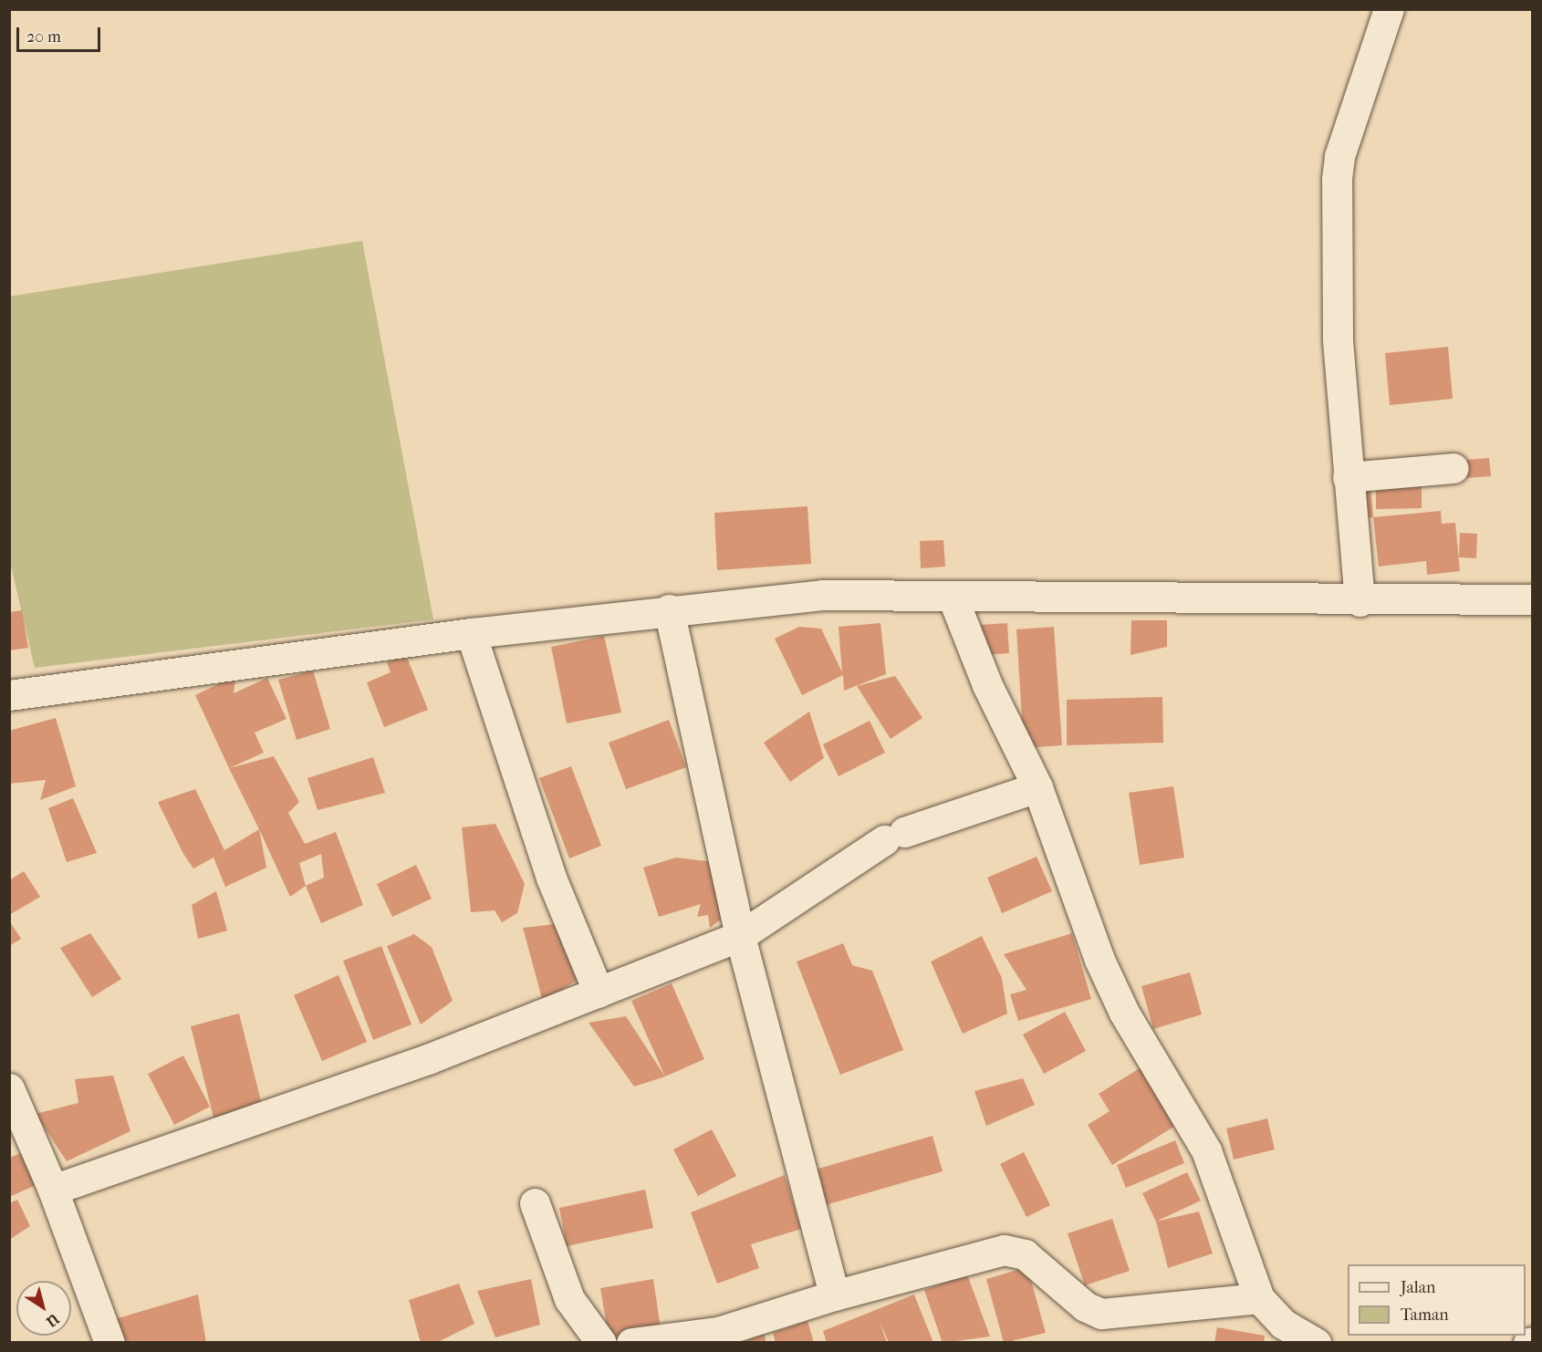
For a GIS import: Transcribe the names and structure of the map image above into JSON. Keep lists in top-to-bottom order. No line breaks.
{"legend":["Jalan","Taman"],"scale_bar":"20 m","north":"bottom right"}
